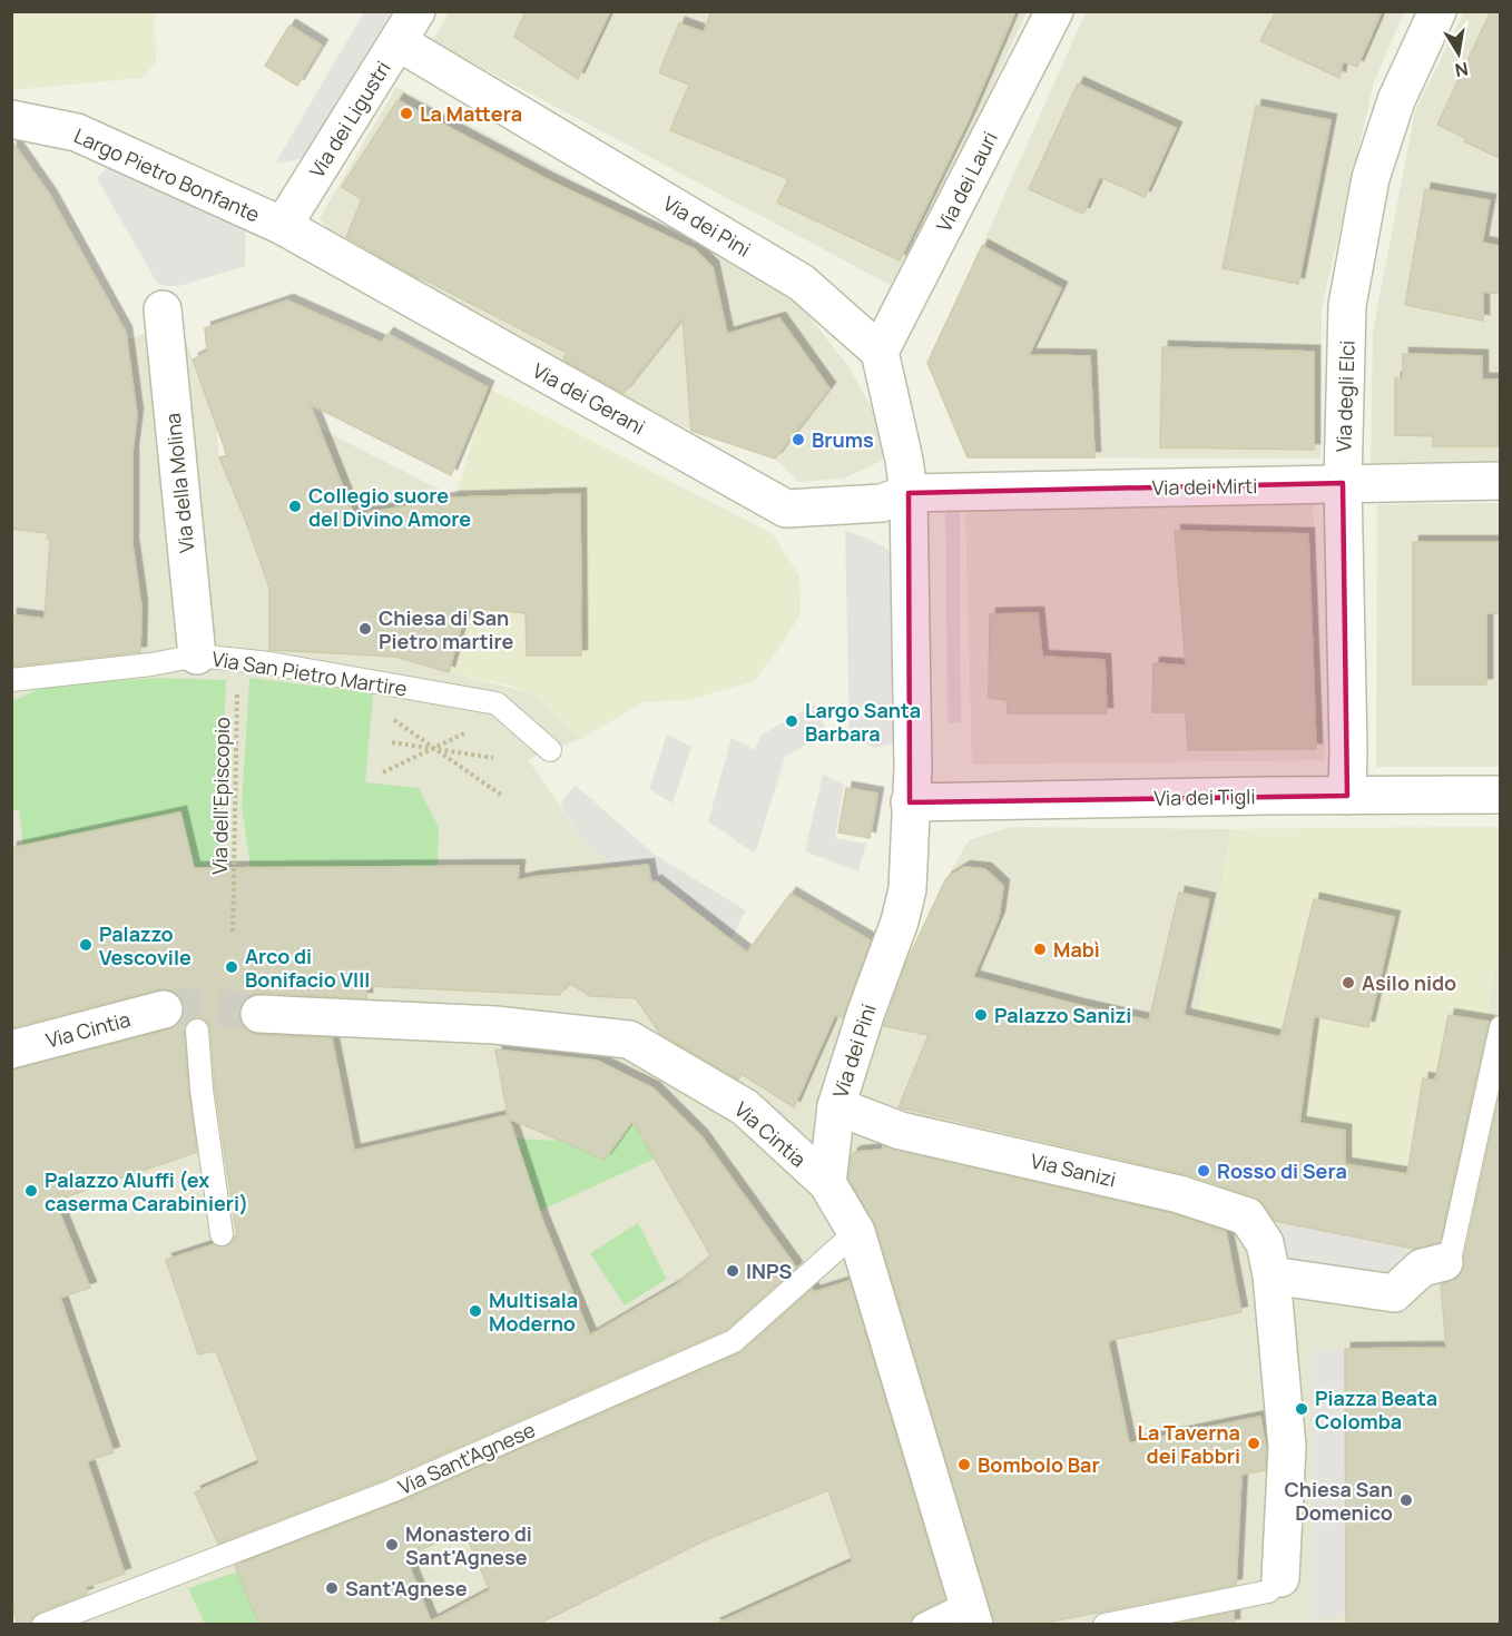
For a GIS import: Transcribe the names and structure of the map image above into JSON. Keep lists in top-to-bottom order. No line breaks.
{"streets":{"street":["Via dei Ligustri","Largo Pietro Bonfante","Via dei Lauri","Via dei Pini","Via degli Elci","Via dei Gerani","Via della Molina","Via dei Mirti","Via dei Tigli","Via Cintia","Via Sanizi"],"lane":["Via San Pietro Martire","Via Sant'Agnese"],"path":["Via dell'Episcopio"]},"crossings":[["Via dei Ligustri","Largo Pietro Bonfante"],["Via dei Ligustri","Via dei Pini"],["Via dei Ligustri","Via dei Gerani"],["Largo Pietro Bonfante","Via dei Gerani"],["Via dei Lauri","Via dei Pini"],["Via dei Pini","Via dei Gerani"],["Via dei Pini","Via dei Mirti"],["Via dei Pini","Via dei Tigli"],["Via dei Pini","Via Cintia"],["Via dei Pini","Via Sanizi"],["Via degli Elci","Via dei Mirti"],["Via degli Elci","Via dei Tigli"],["Via dei Gerani","Via dei Mirti"],["Via della Molina","Via San Pietro Martire"],["Via San Pietro Martire","Via dell'Episcopio"],["Via Cintia","Via Sant'Agnese"]],"places":["La Mattera","Brums","Collegio suore del Divino Amore","Chiesa di San Pietro martire","Largo Santa Barbara","Palazzo Vescovile","Mabì","Arco di Bonifacio VIII","Asilo nido","Palazzo Sanizi","Rosso di Sera","Palazzo Aluffi (ex caserma Carabinieri)","INPS","Multisala Moderno","Piazza Beata Colomba","La Taverna dei Fabbri","Bombolo Bar","Chiesa San Domenico","Monastero di Sant'Agnese","Sant'Agnese"],"north":"bottom"}
